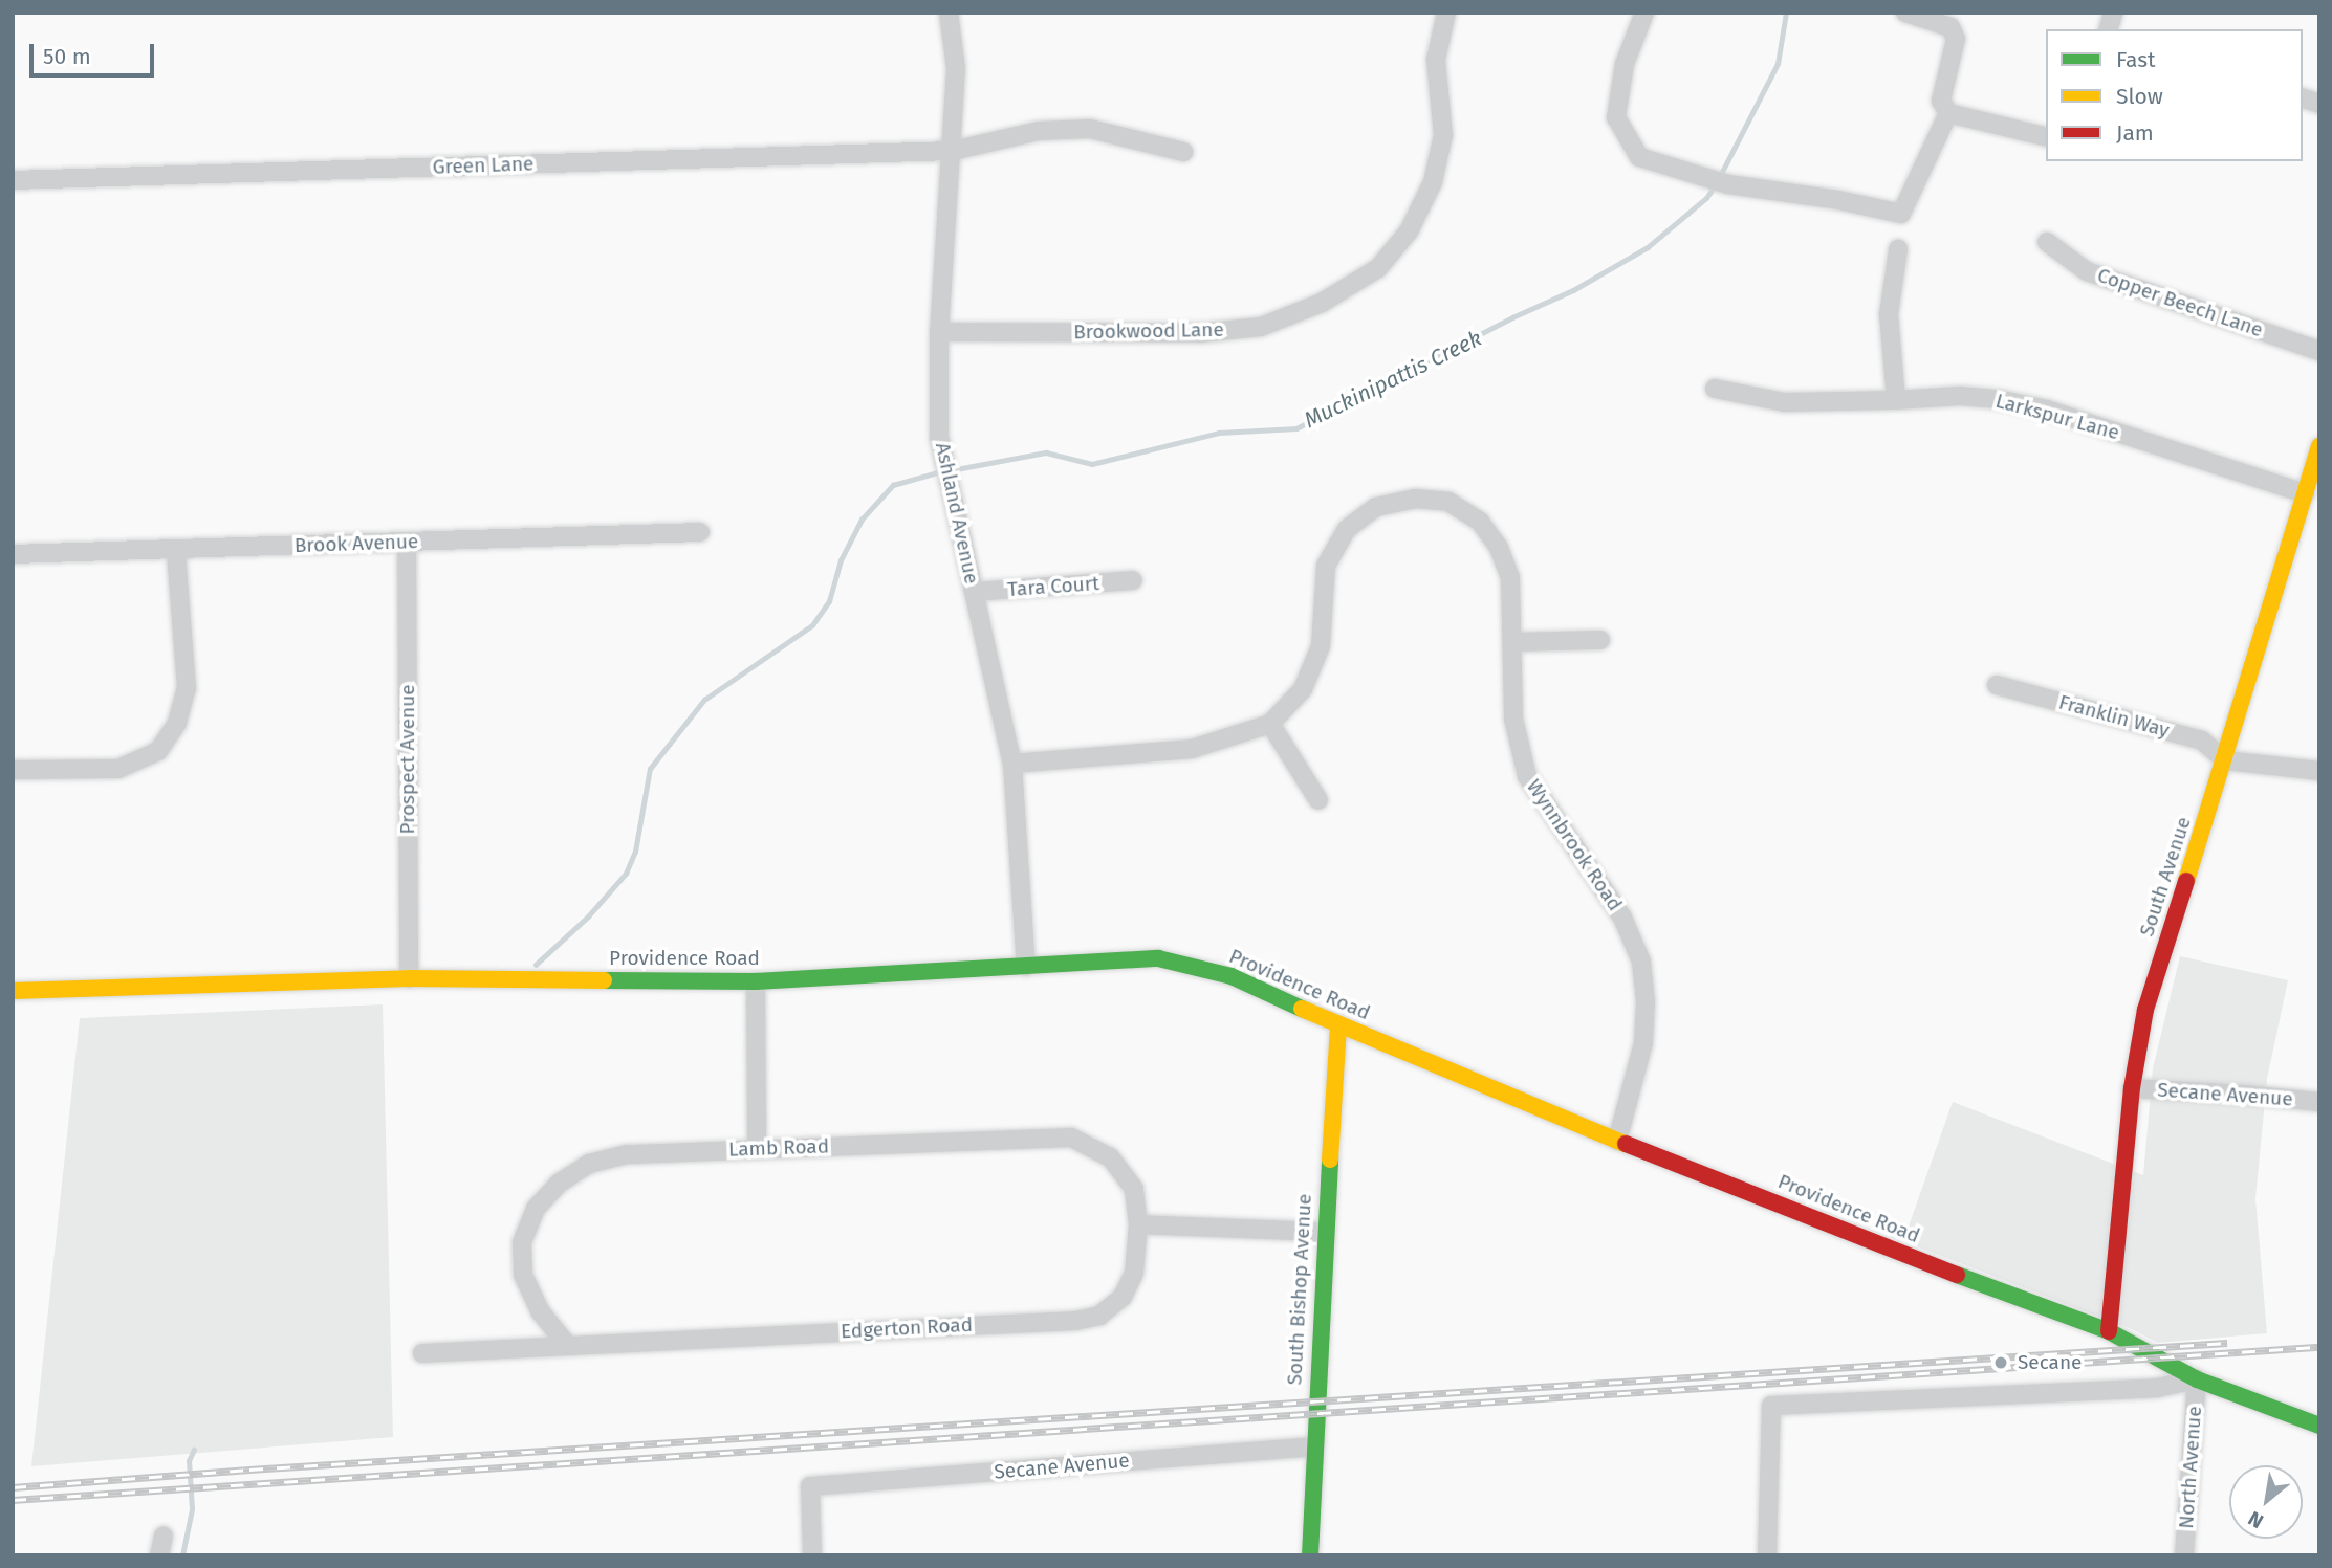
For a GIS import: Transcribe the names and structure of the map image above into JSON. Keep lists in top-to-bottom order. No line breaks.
{"streets":{"street":["Green Lane","Copper Beech Lane","Brookwood Lane","Larkspur Lane","Ashland Avenue","Brook Avenue","Tara Court","Franklin Way","Prospect Avenue","Wynnbrook Road","South Avenue","Providence Road","Secane Avenue","Lamb Road","South Bishop Avenue","Edgerton Road","North Avenue"]},"crossings":[["Green Lane","Ashland Avenue"],["Brookwood Lane","Ashland Avenue"],["Larkspur Lane","South Avenue"],["Ashland Avenue","Tara Court"],["Ashland Avenue","Wynnbrook Road"],["Ashland Avenue","Providence Road"],["Brook Avenue","Prospect Avenue"],["Franklin Way","South Avenue"],["Prospect Avenue","Providence Road"],["Wynnbrook Road","Providence Road"],["South Avenue","Providence Road"],["South Avenue","Secane Avenue"],["Providence Road","South Bishop Avenue"],["Providence Road","North Avenue"],["Secane Avenue","South Bishop Avenue"],["Lamb Road","Edgerton Road"]],"water":["Muckinipattis Creek"],"places":["Secane"],"legend":["Fast","Slow","Jam"],"scale_bar":"50 m","north":"bottom left"}
